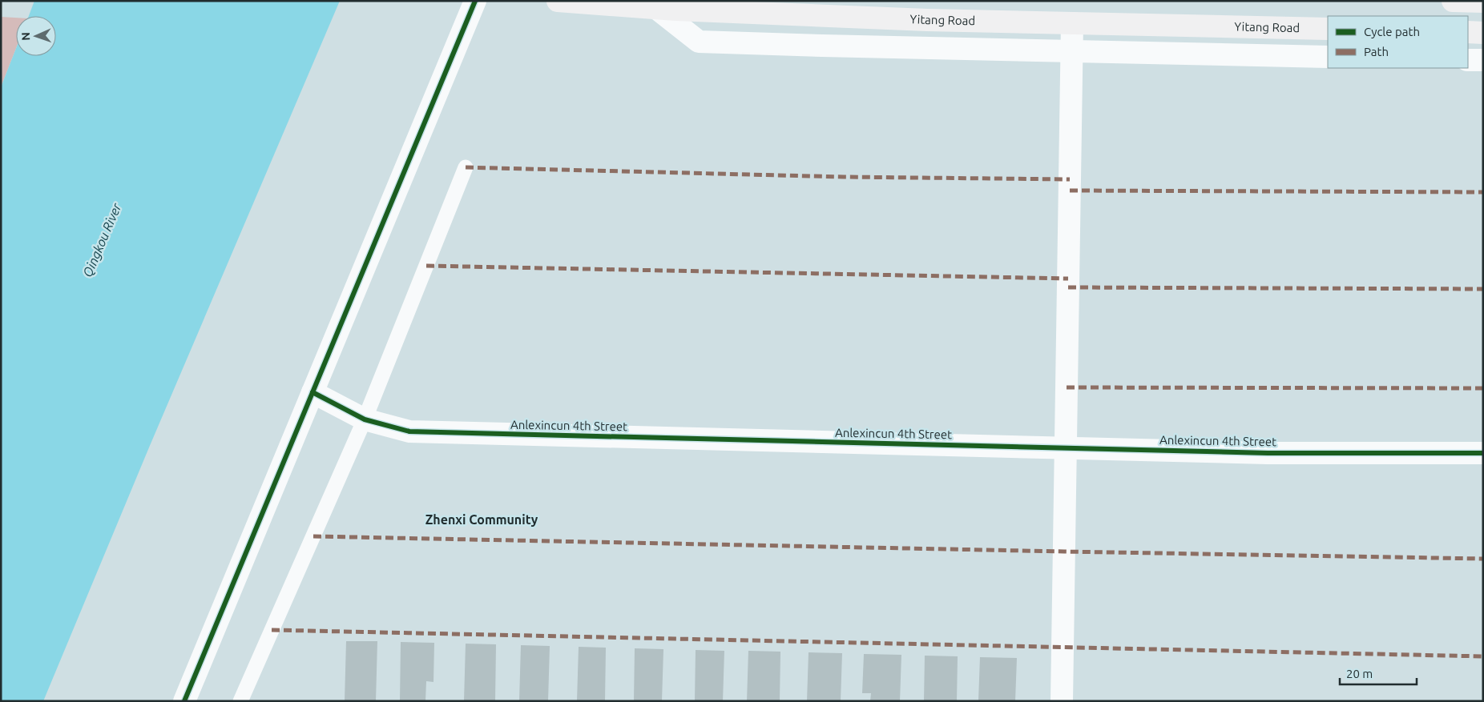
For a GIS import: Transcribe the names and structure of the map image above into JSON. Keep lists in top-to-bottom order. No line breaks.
{"streets":{"main road":["Yitang Road"],"street":["Anlexincun 4th Street"]},"districts":["Zhenxi Community"],"water":["Qingkou River"],"legend":["Cycle path","Path"],"scale_bar":"20 m","north":"left"}
